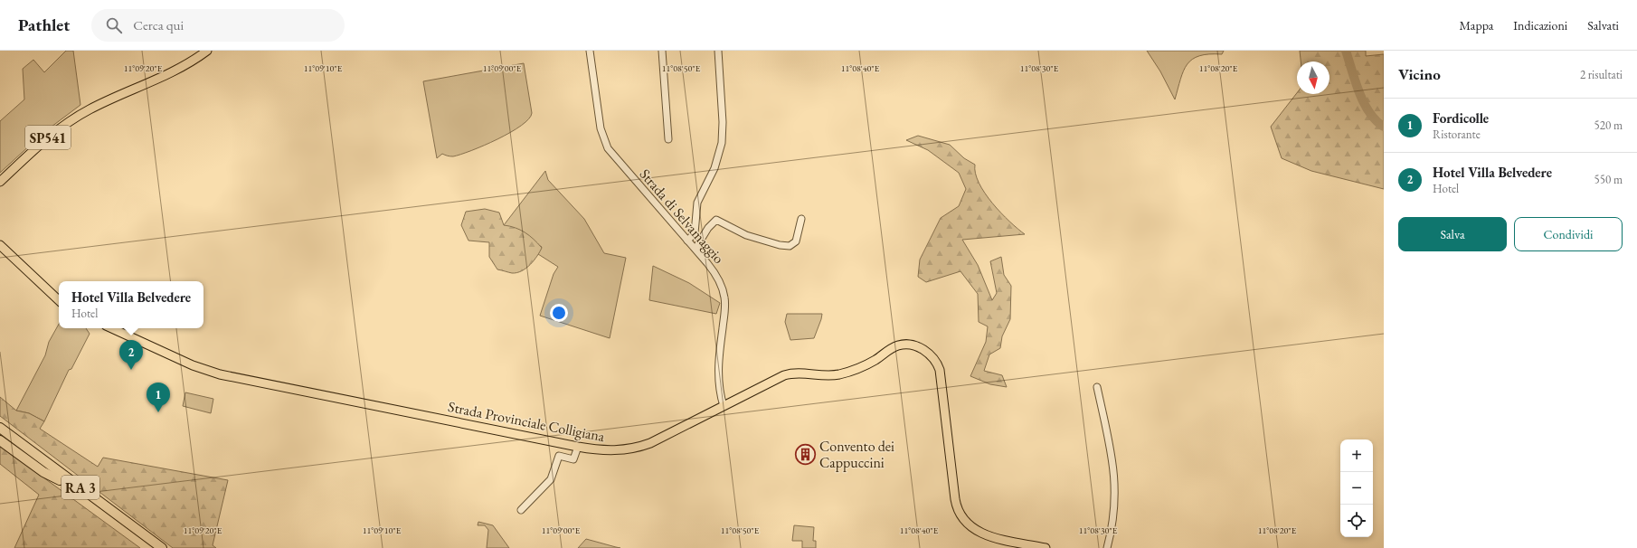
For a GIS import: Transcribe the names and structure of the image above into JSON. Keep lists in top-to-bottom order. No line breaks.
{"streets":{"highway":["RA 3"],"main road":["SP541","Strada Provinciale Colligiana"],"street":["Strada di Selvamaggio"]},"crossings":[["Strada di Selvamaggio","Strada Provinciale Colligiana"]],"places":{"building":["Convento dei Cappuccini"]},"north":"bottom","page":{"header":"Pathlet","search":"Cerca qui","nav":["Mappa","Indicazioni","Salvati"],"heading":["Vicino","2 risultati"],"list":[{"mark":"1","name":"Fordicolle","note":"Ristorante","value":"520 m"},{"mark":"2","name":"Hotel Villa Belvedere","note":"Hotel","value":"550 m"}],"buttons":["Salva","Condividi"],"popup":["Hotel Villa Belvedere","Hotel"],"pins":["2","1"],"map_buttons":["+","−"]},"coordinates":["11°09'20\"E","11°09'10\"E","11°09'00\"E","11°08'50\"E","11°08'40\"E","11°08'30\"E","11°08'20\"E"]}
